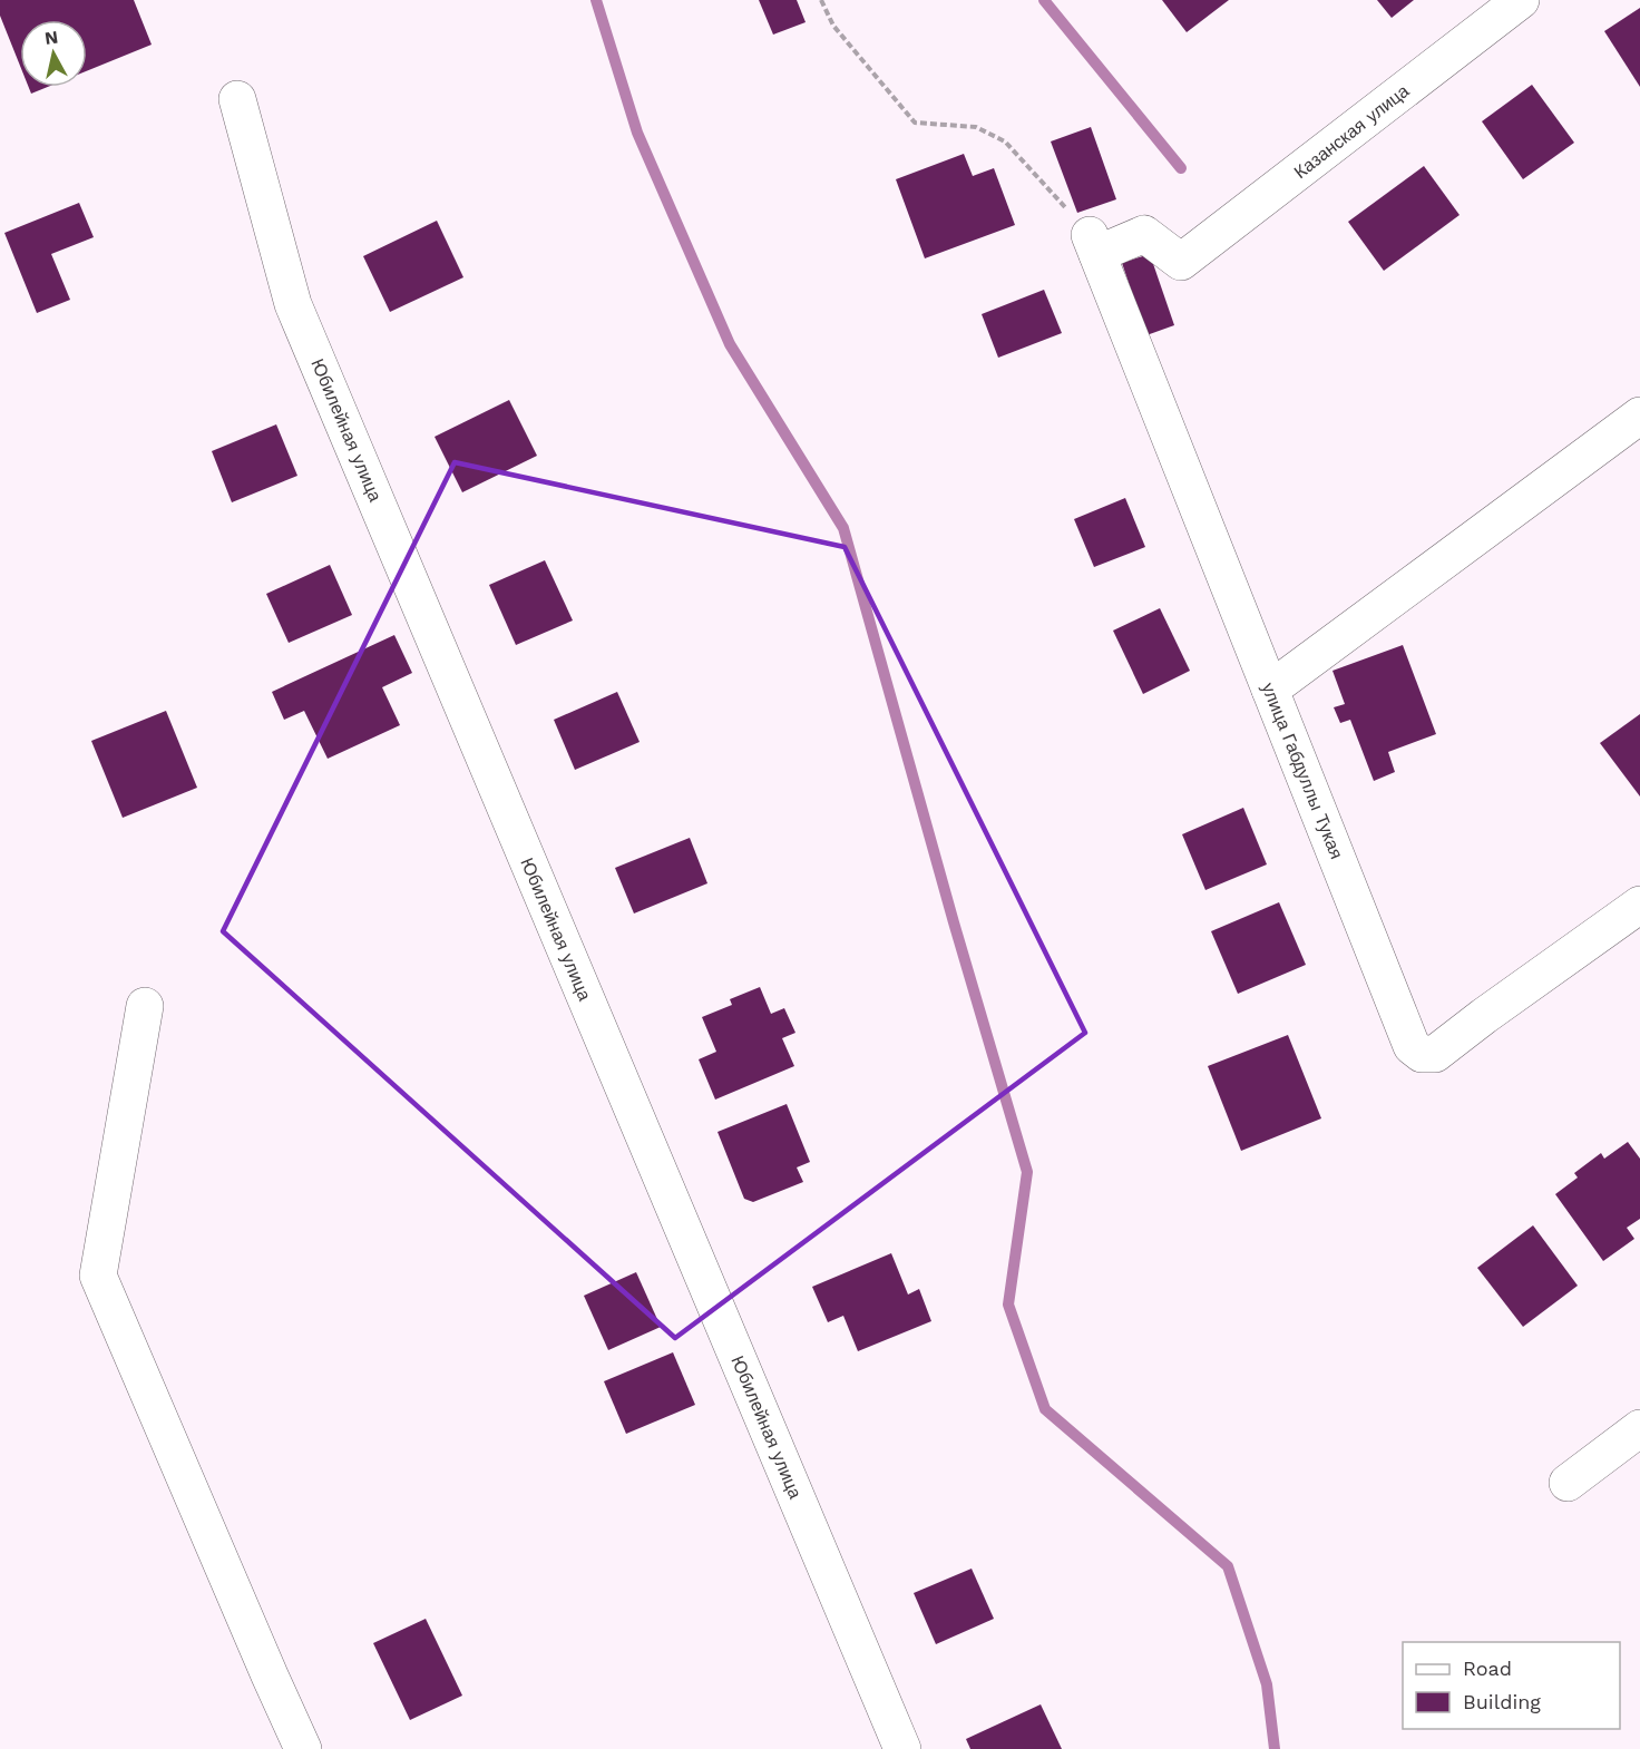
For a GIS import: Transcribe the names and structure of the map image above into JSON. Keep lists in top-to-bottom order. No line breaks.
{"streets":{"street":["Казанская улица","Юбилейная улица","улица Габдуллы Тукая"]},"crossings":[["Казанская улица","улица Габдуллы Тукая"]],"legend":["Road","Building"],"north":"top"}
